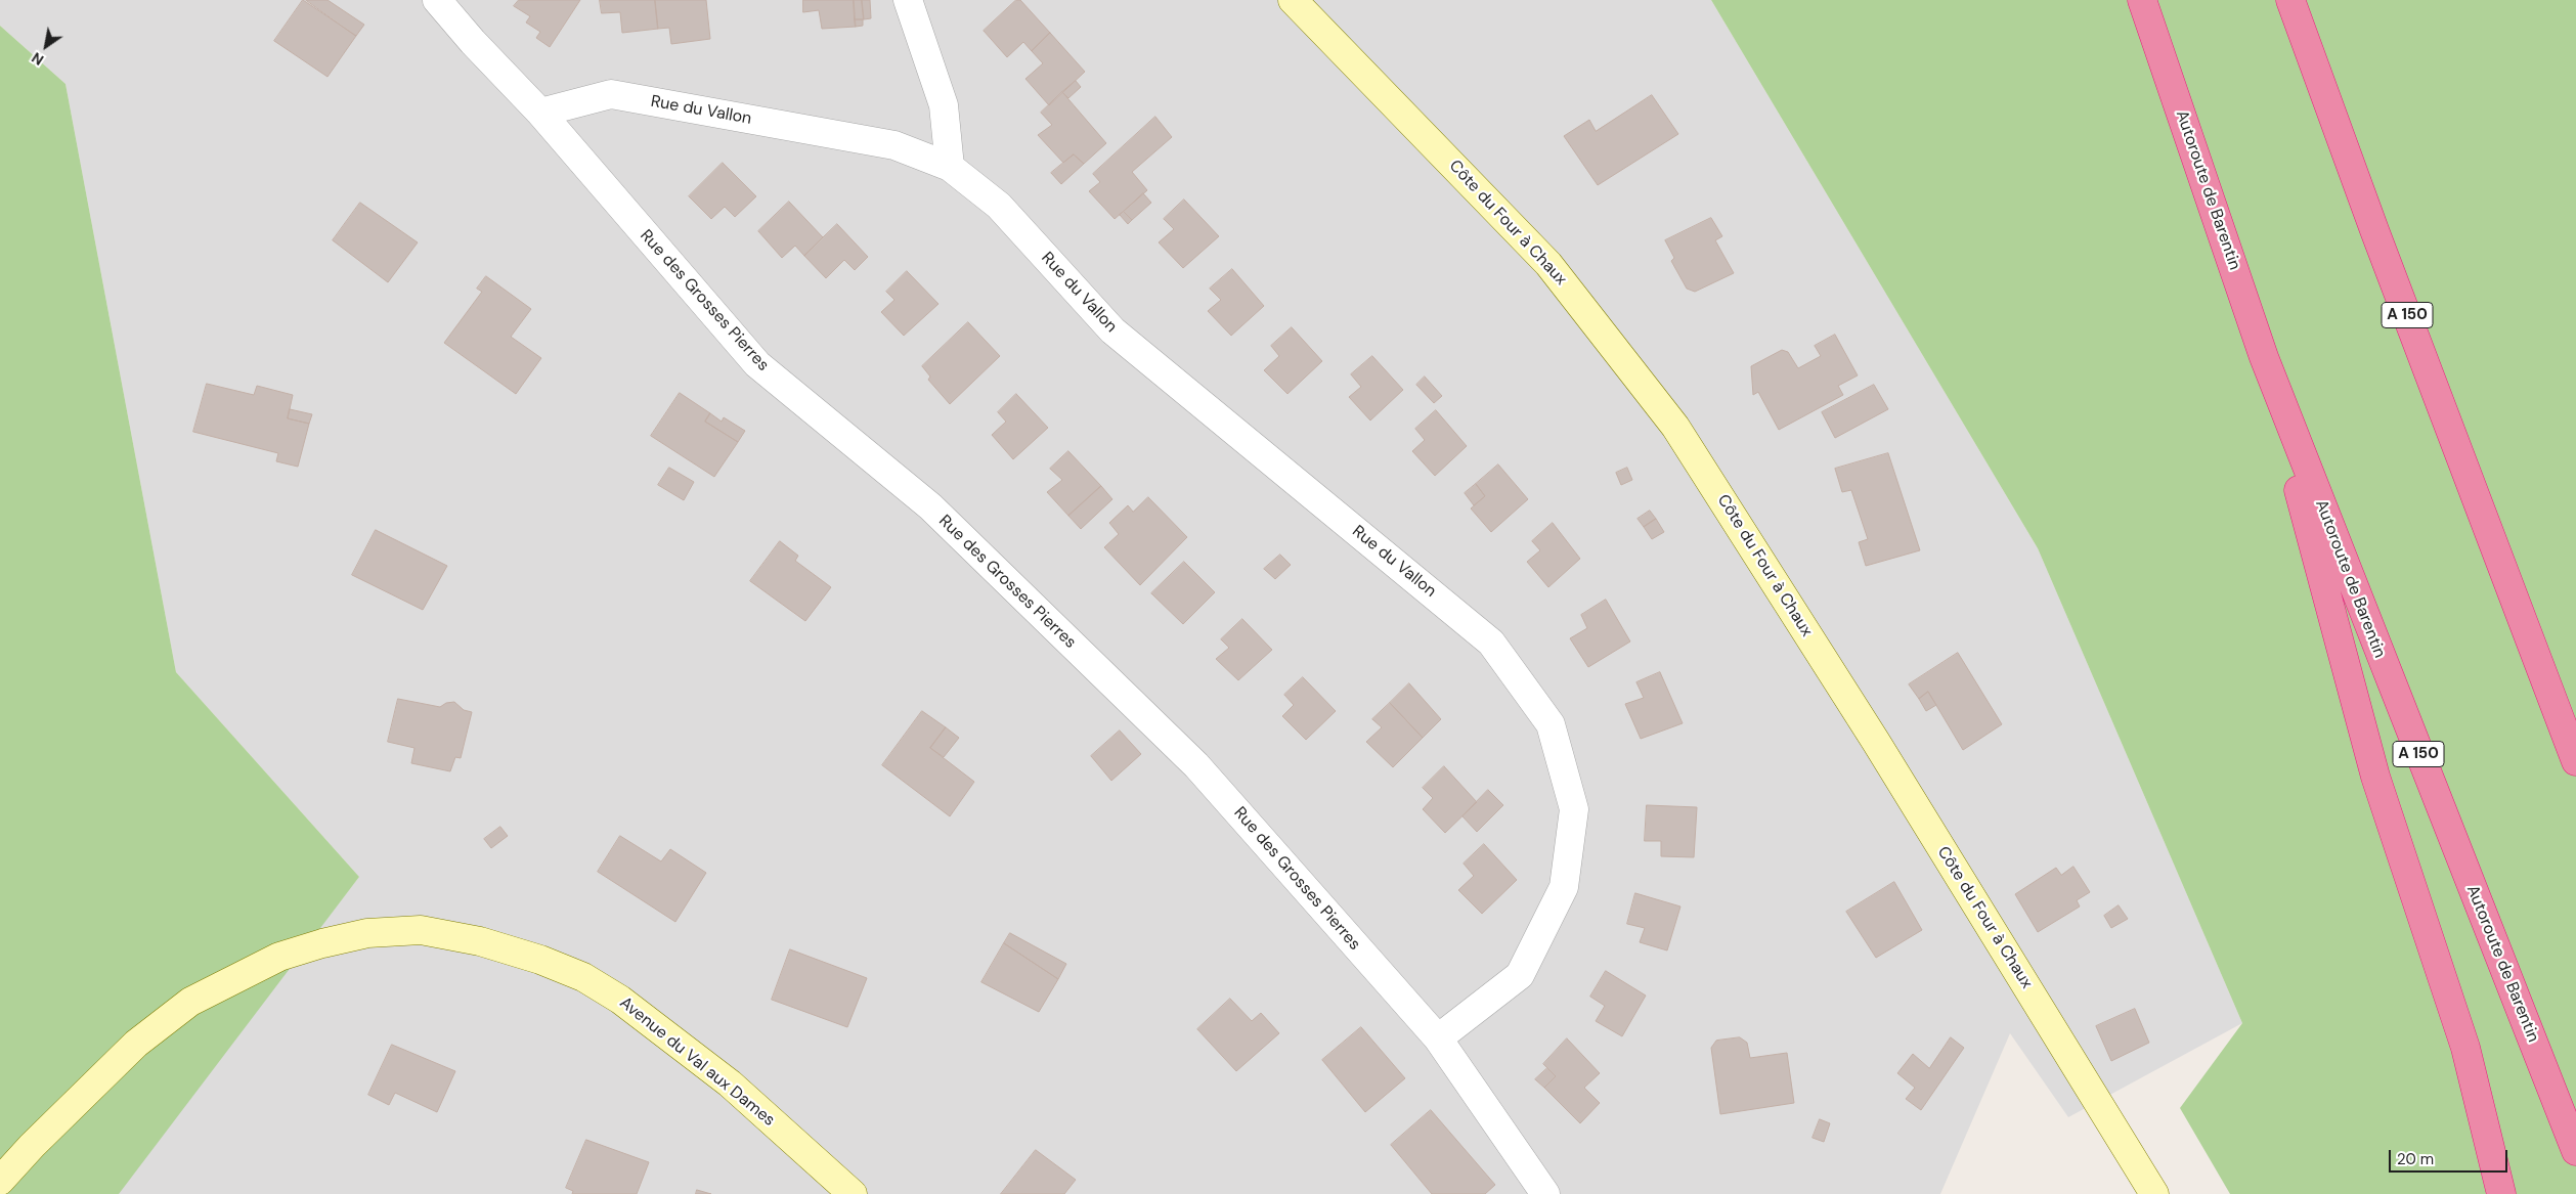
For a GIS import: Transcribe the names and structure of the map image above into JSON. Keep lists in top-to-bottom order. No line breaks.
{"streets":{"highway":["Autoroute de Barentin","A 150"],"street":["Rue du Vallon","Côte du Four à Chaux","Rue des Grosses Pierres","Avenue du Val aux Dames"]},"crossings":[["Rue du Vallon","Rue des Grosses Pierres"]],"scale_bar":"20 m","north":"bottom left"}
